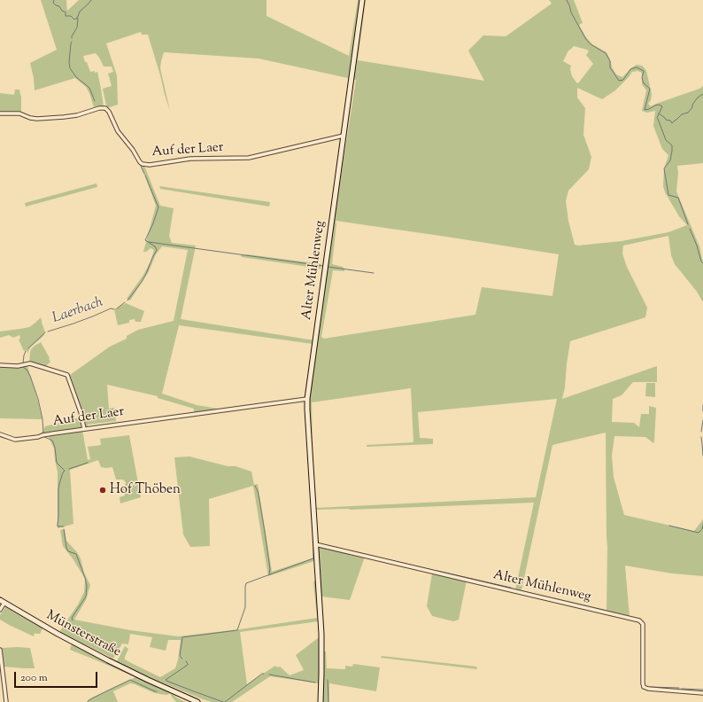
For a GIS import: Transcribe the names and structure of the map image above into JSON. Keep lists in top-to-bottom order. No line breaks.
{"streets":{"street":["Auf der Laer","Alter Mühlenweg","Münsterstraße"]},"crossings":[["Auf der Laer","Alter Mühlenweg"]],"water":["Laerbach"],"places":["Hof Thöben"],"scale_bar":"200 m"}
